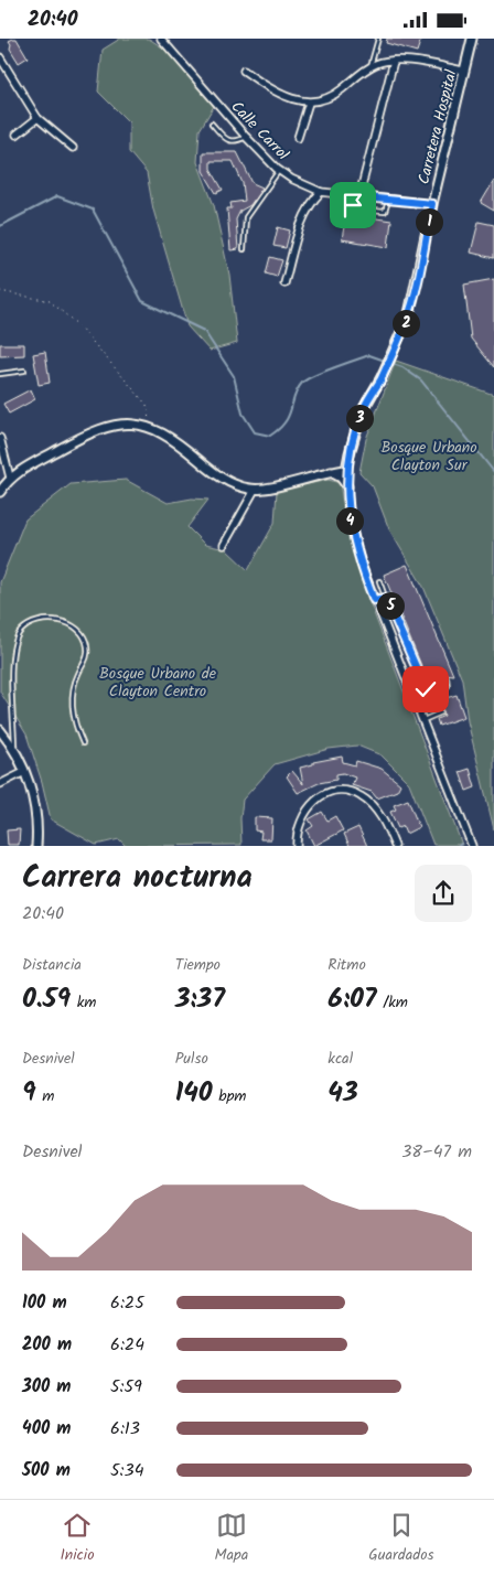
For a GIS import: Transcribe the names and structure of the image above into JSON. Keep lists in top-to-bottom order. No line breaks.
{"streets":{"street":["Carretera Hospital","Calle Carrol"]},"crossings":[["Carretera Hospital","Calle Carrol"]],"parks":["Bosque Urbano Clayton Sur","Bosque Urbano de Clayton Centro"],"page":{"status":"20:40","pins":["1","2","3","4","5"],"heading":["Carrera nocturna","20:40"],"stats":[["Distancia","0.59 km"],["Tiempo","3:37"],["Ritmo","6:07 /km"],["Desnivel","9 m"],["Pulso","140 bpm"],["kcal","43"]],"chart":["Desnivel","38–47 m"],"list":[{"name":"100 m","note":"6:25"},{"name":"200 m","note":"6:24"},{"name":"300 m","note":"5:59"},{"name":"400 m","note":"6:13"},{"name":"500 m","note":"5:34"}],"tabs":["Inicio","Mapa","Guardados"]}}
